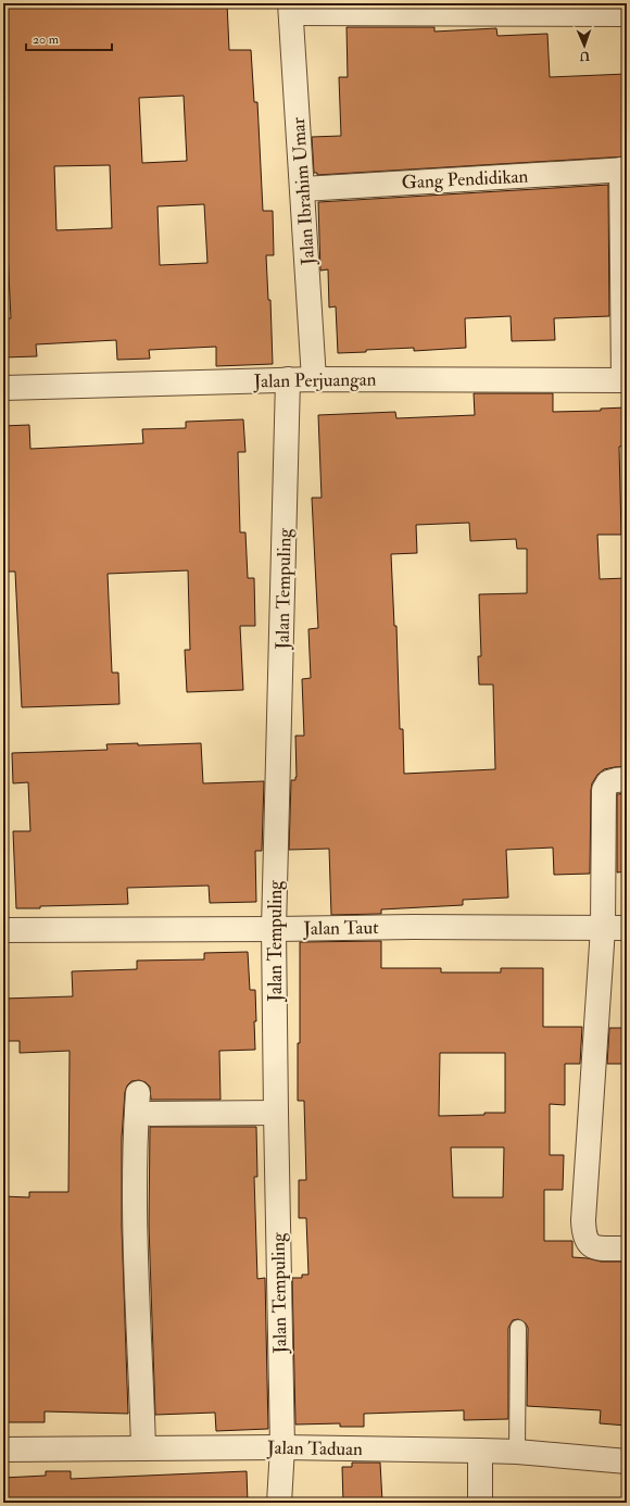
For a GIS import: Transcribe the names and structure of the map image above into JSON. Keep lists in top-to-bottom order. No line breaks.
{"streets":{"street":["Gang Pendidikan","Jalan Ibrahim Umar","Jalan Perjuangan","Jalan Tempuling","Jalan Taut","Jalan Taduan"]},"crossings":[["Gang Pendidikan","Jalan Ibrahim Umar"],["Jalan Ibrahim Umar","Jalan Perjuangan"],["Jalan Perjuangan","Jalan Tempuling"],["Jalan Tempuling","Jalan Taut"],["Jalan Tempuling","Jalan Taduan"]],"scale_bar":"20 m","north":"bottom"}
